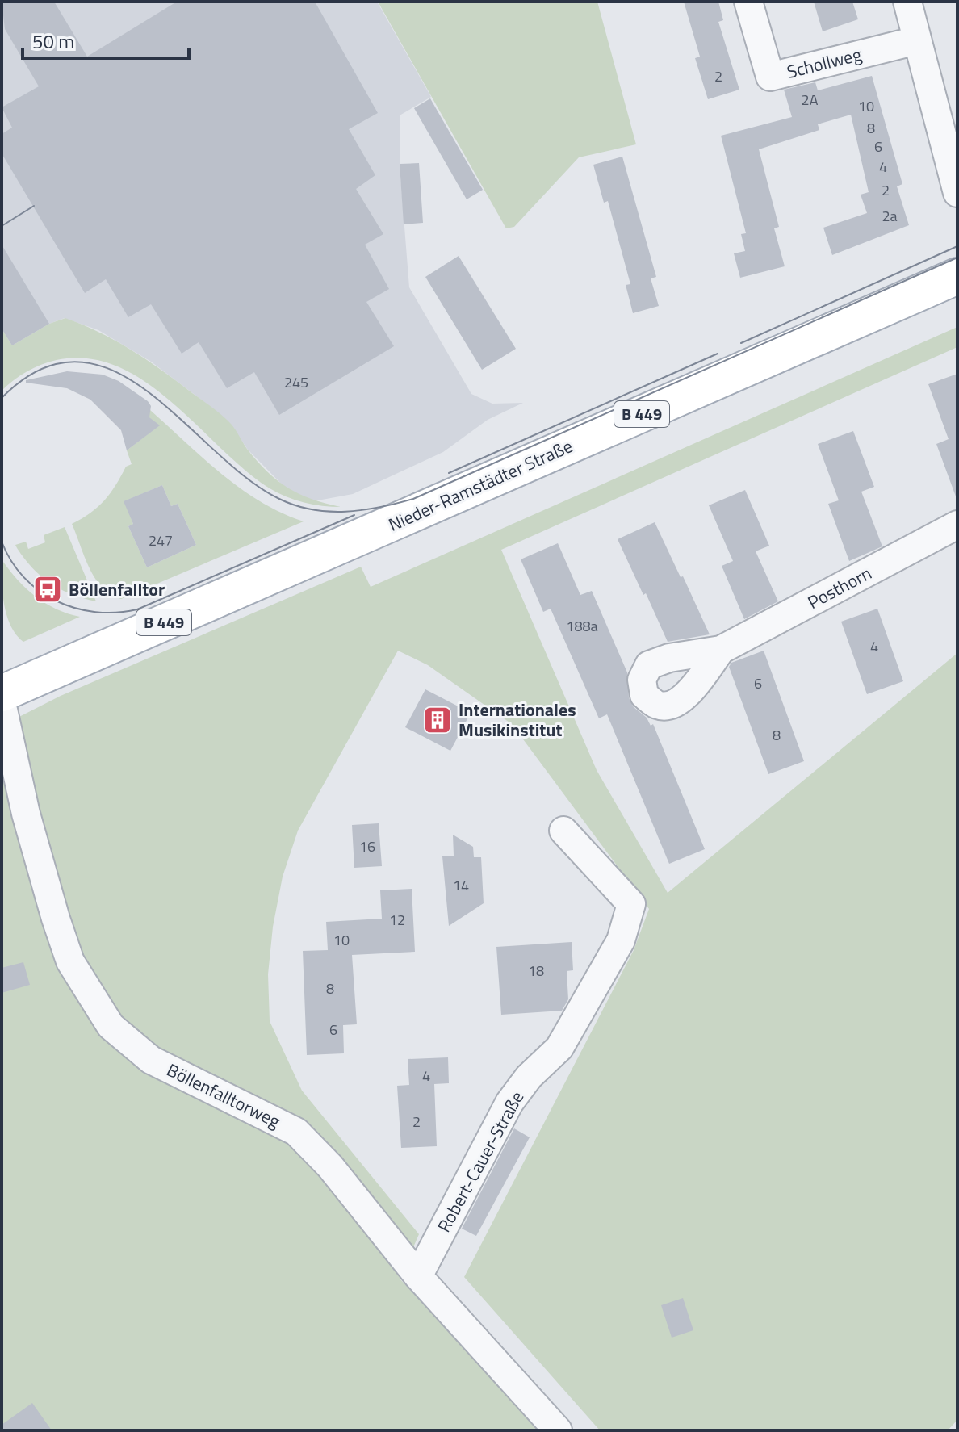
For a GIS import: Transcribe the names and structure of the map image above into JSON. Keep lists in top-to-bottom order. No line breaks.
{"streets":{"main road":["B 449","Nieder-Ramstädter Straße"],"street":["Schollweg","Posthorn","Böllenfalltorweg","Robert-Cauer-Straße"]},"crossings":[["Böllenfalltorweg","Robert-Cauer-Straße"]],"places":{"bus stop":["Böllenfalltor"],"building":["Internationales Musikinstitut"]},"house_numbers":["2","2A","10","8","6","4","2","2a","245","247","188a","4","6","8","16","14","12","10","18","8","6","4","2"],"scale_bar":"50 m"}
